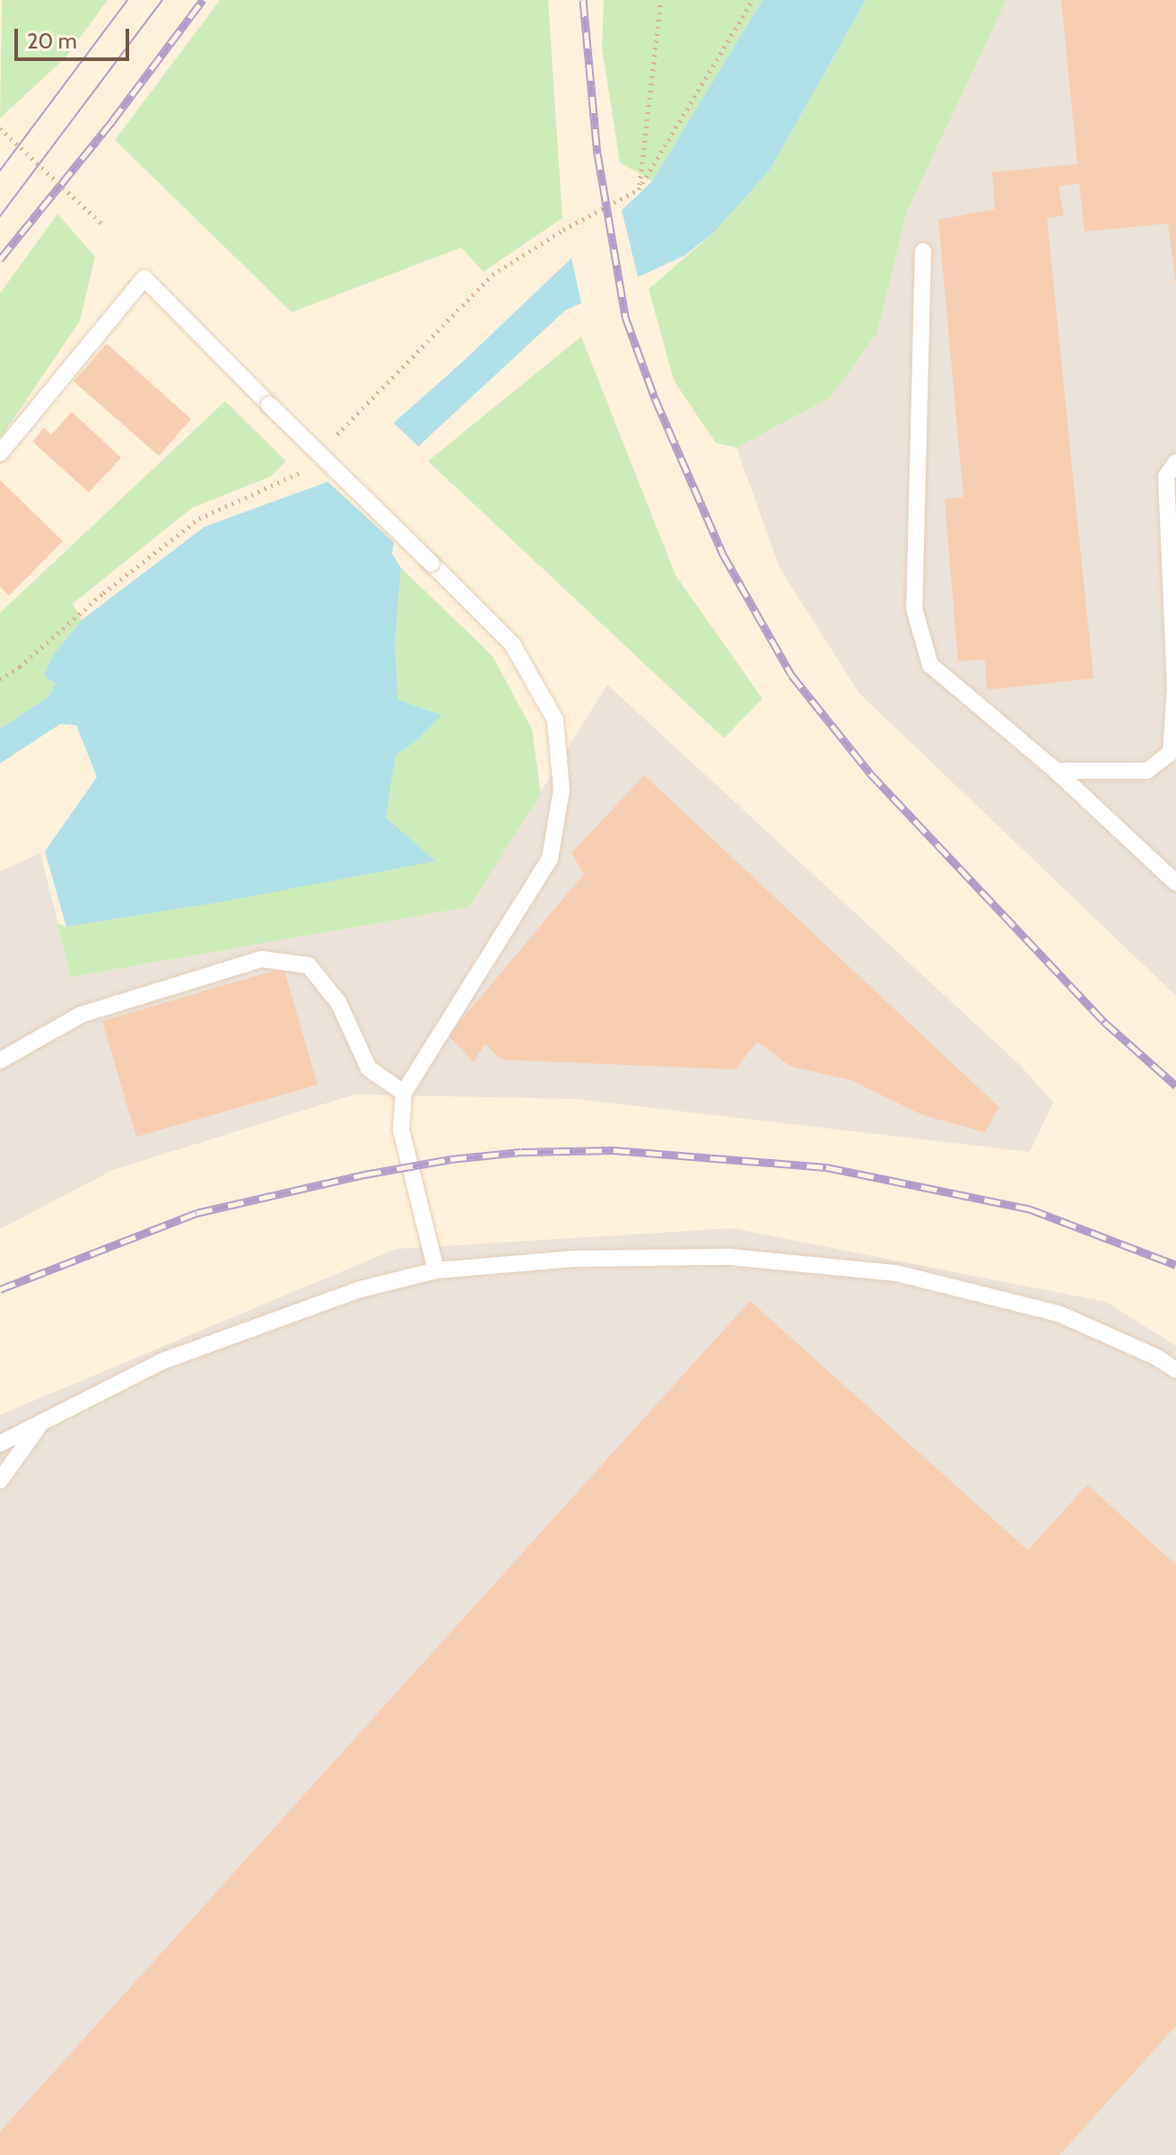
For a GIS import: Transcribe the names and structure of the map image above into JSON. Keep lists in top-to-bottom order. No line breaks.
{"scale_bar":"20 m"}
